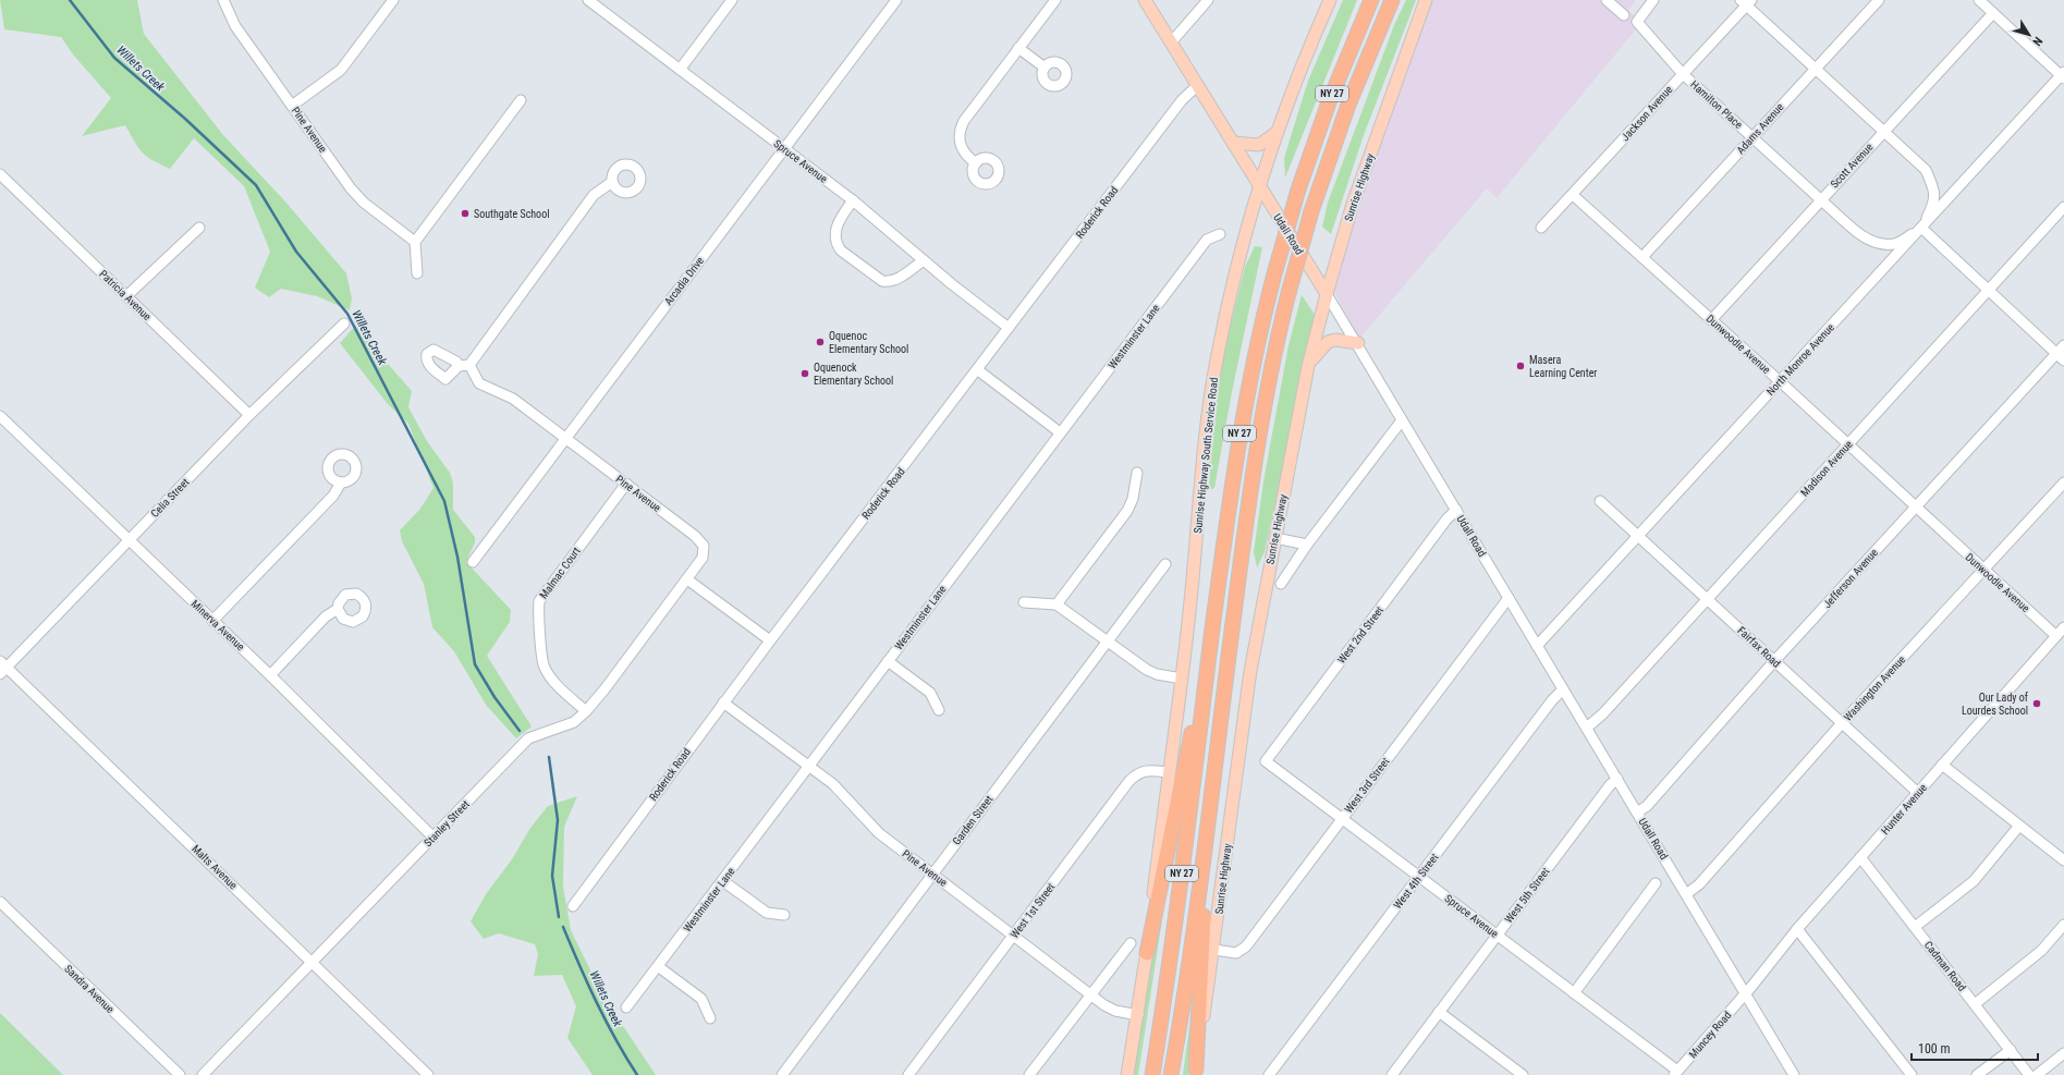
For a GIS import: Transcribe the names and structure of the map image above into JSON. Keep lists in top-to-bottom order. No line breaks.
{"streets":{"highway":["NY 27","Sunrise Highway"],"main road":["Udall Road","Sunrise Highway South Service Road"],"street":["Hamilton Place","Jackson Avenue","Adams Avenue","Pine Avenue","Spruce Avenue","Scott Avenue","Roderick Road","Arcadia Drive","Patricia Avenue","Westminster Lane","Dunwoodie Avenue","North Monroe Avenue","Madison Avenue","Celia Street","Malmac Court","Jefferson Avenue","Minerva Avenue","West 2nd Street","Fairfax Road","Washington Avenue","West 3rd Street","Hunter Avenue","Garden Street","Stanley Street","Malts Avenue","West 4th Street","West 5th Street","West 1st Street","Cadman Road","Sandra Avenue","Muncey Road"]},"crossings":[["Hamilton Place","Jackson Avenue"],["Hamilton Place","Adams Avenue"],["Hamilton Place","Scott Avenue"],["Hamilton Place","North Monroe Avenue"],["Jackson Avenue","Dunwoodie Avenue"],["Adams Avenue","Dunwoodie Avenue"],["Pine Avenue","Roderick Road"],["Pine Avenue","Arcadia Drive"],["Pine Avenue","Westminster Lane"],["Pine Avenue","Malmac Court"],["Pine Avenue","Garden Street"],["Pine Avenue","Stanley Street"],["Pine Avenue","West 1st Street"],["Spruce Avenue","Roderick Road"],["Spruce Avenue","Arcadia Drive"],["Spruce Avenue","West 2nd Street"],["Spruce Avenue","West 3rd Street"],["Spruce Avenue","West 4th Street"],["Spruce Avenue","West 5th Street"],["Spruce Avenue","Muncey Road"],["Scott Avenue","Dunwoodie Avenue"],["Scott Avenue","North Monroe Avenue"],["Sunrise Highway","Udall Road"],["Sunrise Highway","West 3rd Street"],["Roderick Road","Udall Road"],["Udall Road","North Monroe Avenue"],["Udall Road","Sunrise Highway South Service Road"],["Udall Road","Madison Avenue"],["Udall Road","Jefferson Avenue"],["Udall Road","West 2nd Street"],["Udall Road","Washington Avenue"],["Udall Road","West 3rd Street"],["Udall Road","Hunter Avenue"],["Udall Road","West 4th Street"],["Udall Road","West 5th Street"],["Udall Road","Muncey Road"],["Patricia Avenue","Celia Street"],["Dunwoodie Avenue","North Monroe Avenue"],["Dunwoodie Avenue","Madison Avenue"],["Dunwoodie Avenue","Jefferson Avenue"],["Dunwoodie Avenue","Washington Avenue"],["Dunwoodie Avenue","Hunter Avenue"],["North Monroe Avenue","Fairfax Road"],["Madison Avenue","Fairfax Road"],["Celia Street","Minerva Avenue"],["Celia Street","Malts Avenue"],["Malmac Court","Stanley Street"],["Jefferson Avenue","Fairfax Road"],["Minerva Avenue","Stanley Street"],["Fairfax Road","Washington Avenue"],["Fairfax Road","Hunter Avenue"],["Hunter Avenue","Cadman Road"],["Hunter Avenue","Muncey Road"],["Stanley Street","Malts Avenue"]],"water":["Willets Creek"],"places":["Southgate School","Oquenoc Elementary School","Masera Learning Center","Oquenock Elementary School","Our Lady of Lourdes School"],"scale_bar":"100 m","north":"bottom right"}
